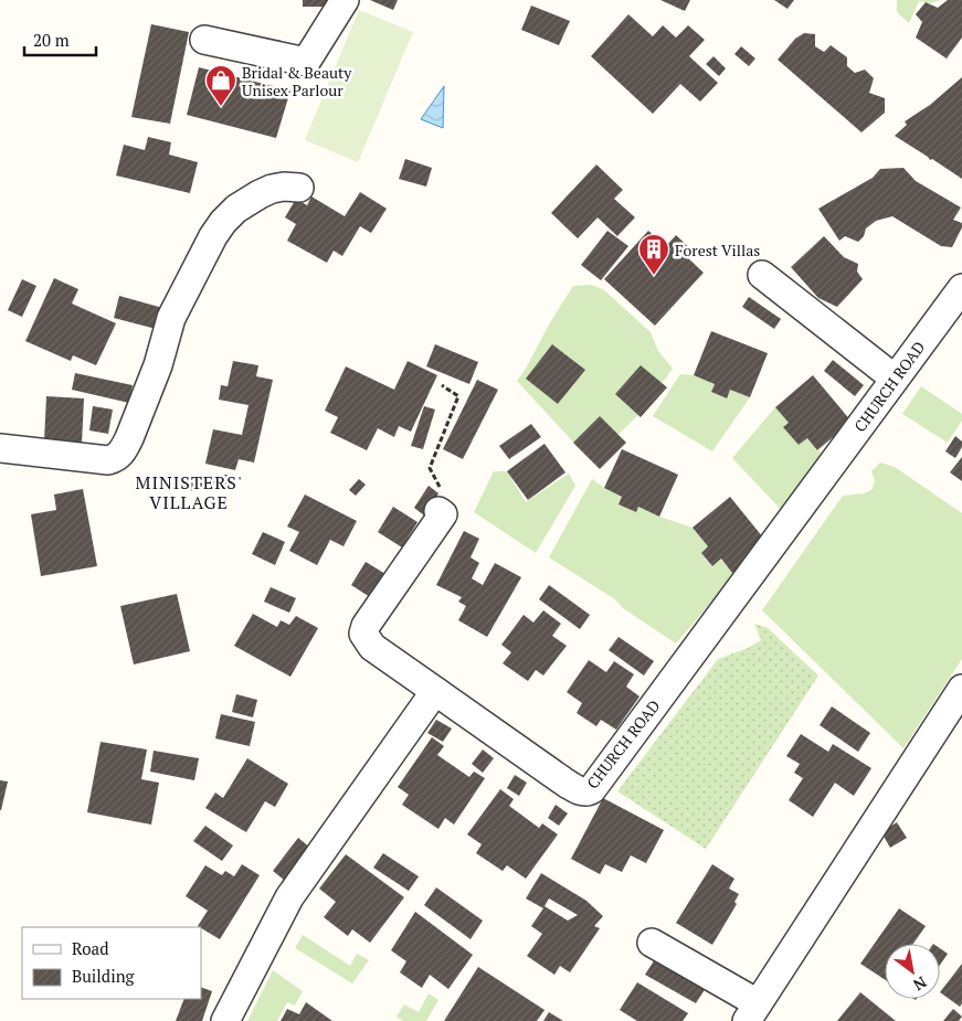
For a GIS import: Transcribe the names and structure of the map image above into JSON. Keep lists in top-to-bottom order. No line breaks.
{"streets":{"street":["CHURCH ROAD"]},"districts":["MINISTERS' VILLAGE"],"places":{"shop":["Bridal & Beauty Unisex Parlour"],"building":["Forest Villas"]},"legend":["Road","Building"],"scale_bar":"20 m","north":"bottom right"}
